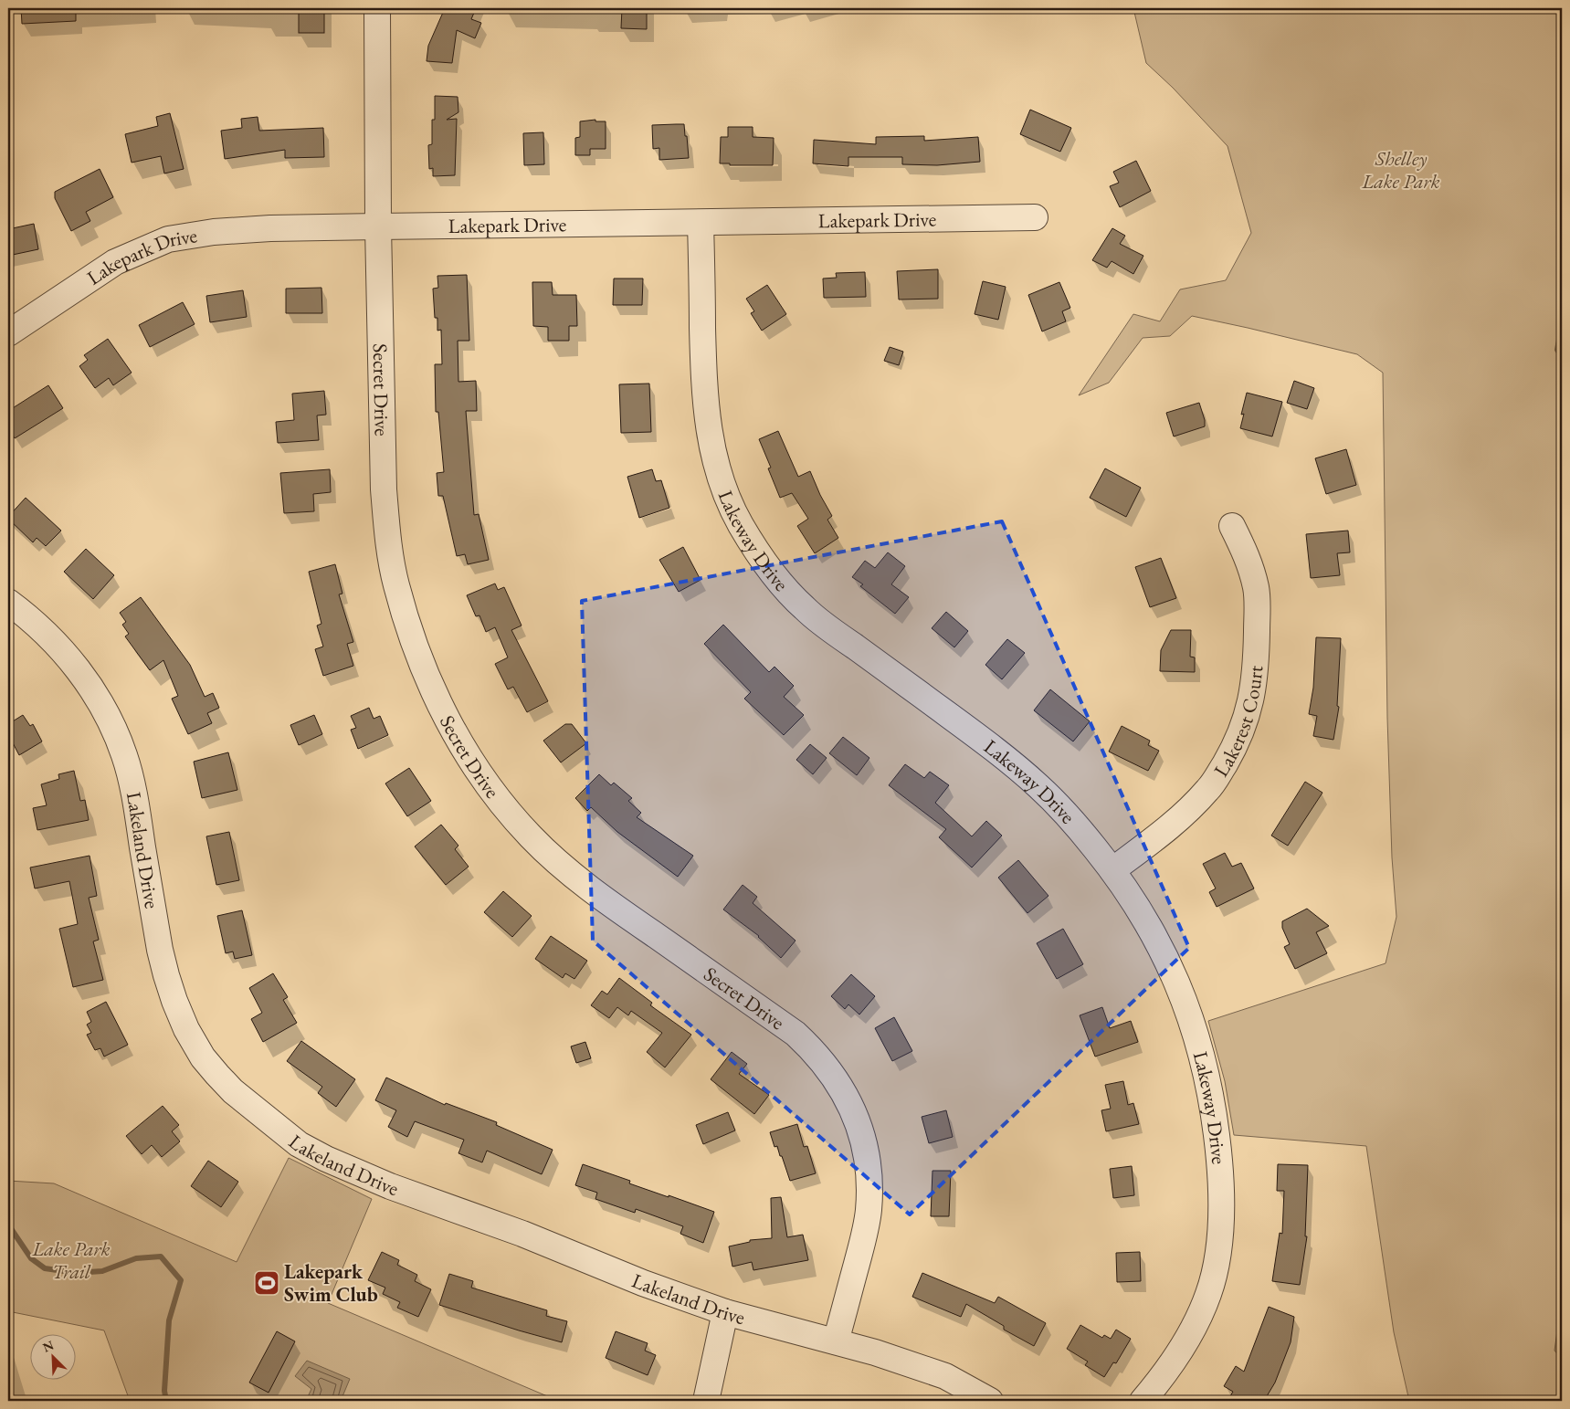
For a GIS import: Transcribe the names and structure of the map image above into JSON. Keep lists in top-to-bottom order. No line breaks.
{"streets":{"street":["Lakepark Drive","Secret Drive","Lakeway Drive","Lakerest Court","Lakeland Drive"]},"crossings":[["Lakepark Drive","Secret Drive"],["Lakepark Drive","Lakeway Drive"],["Secret Drive","Lakeland Drive"],["Lakeway Drive","Lakerest Court"]],"parks":["Shelley Lake Park","Lake Park Trail"],"places":{"sports":["Lakepark Swim Club"]},"north":"top left"}
